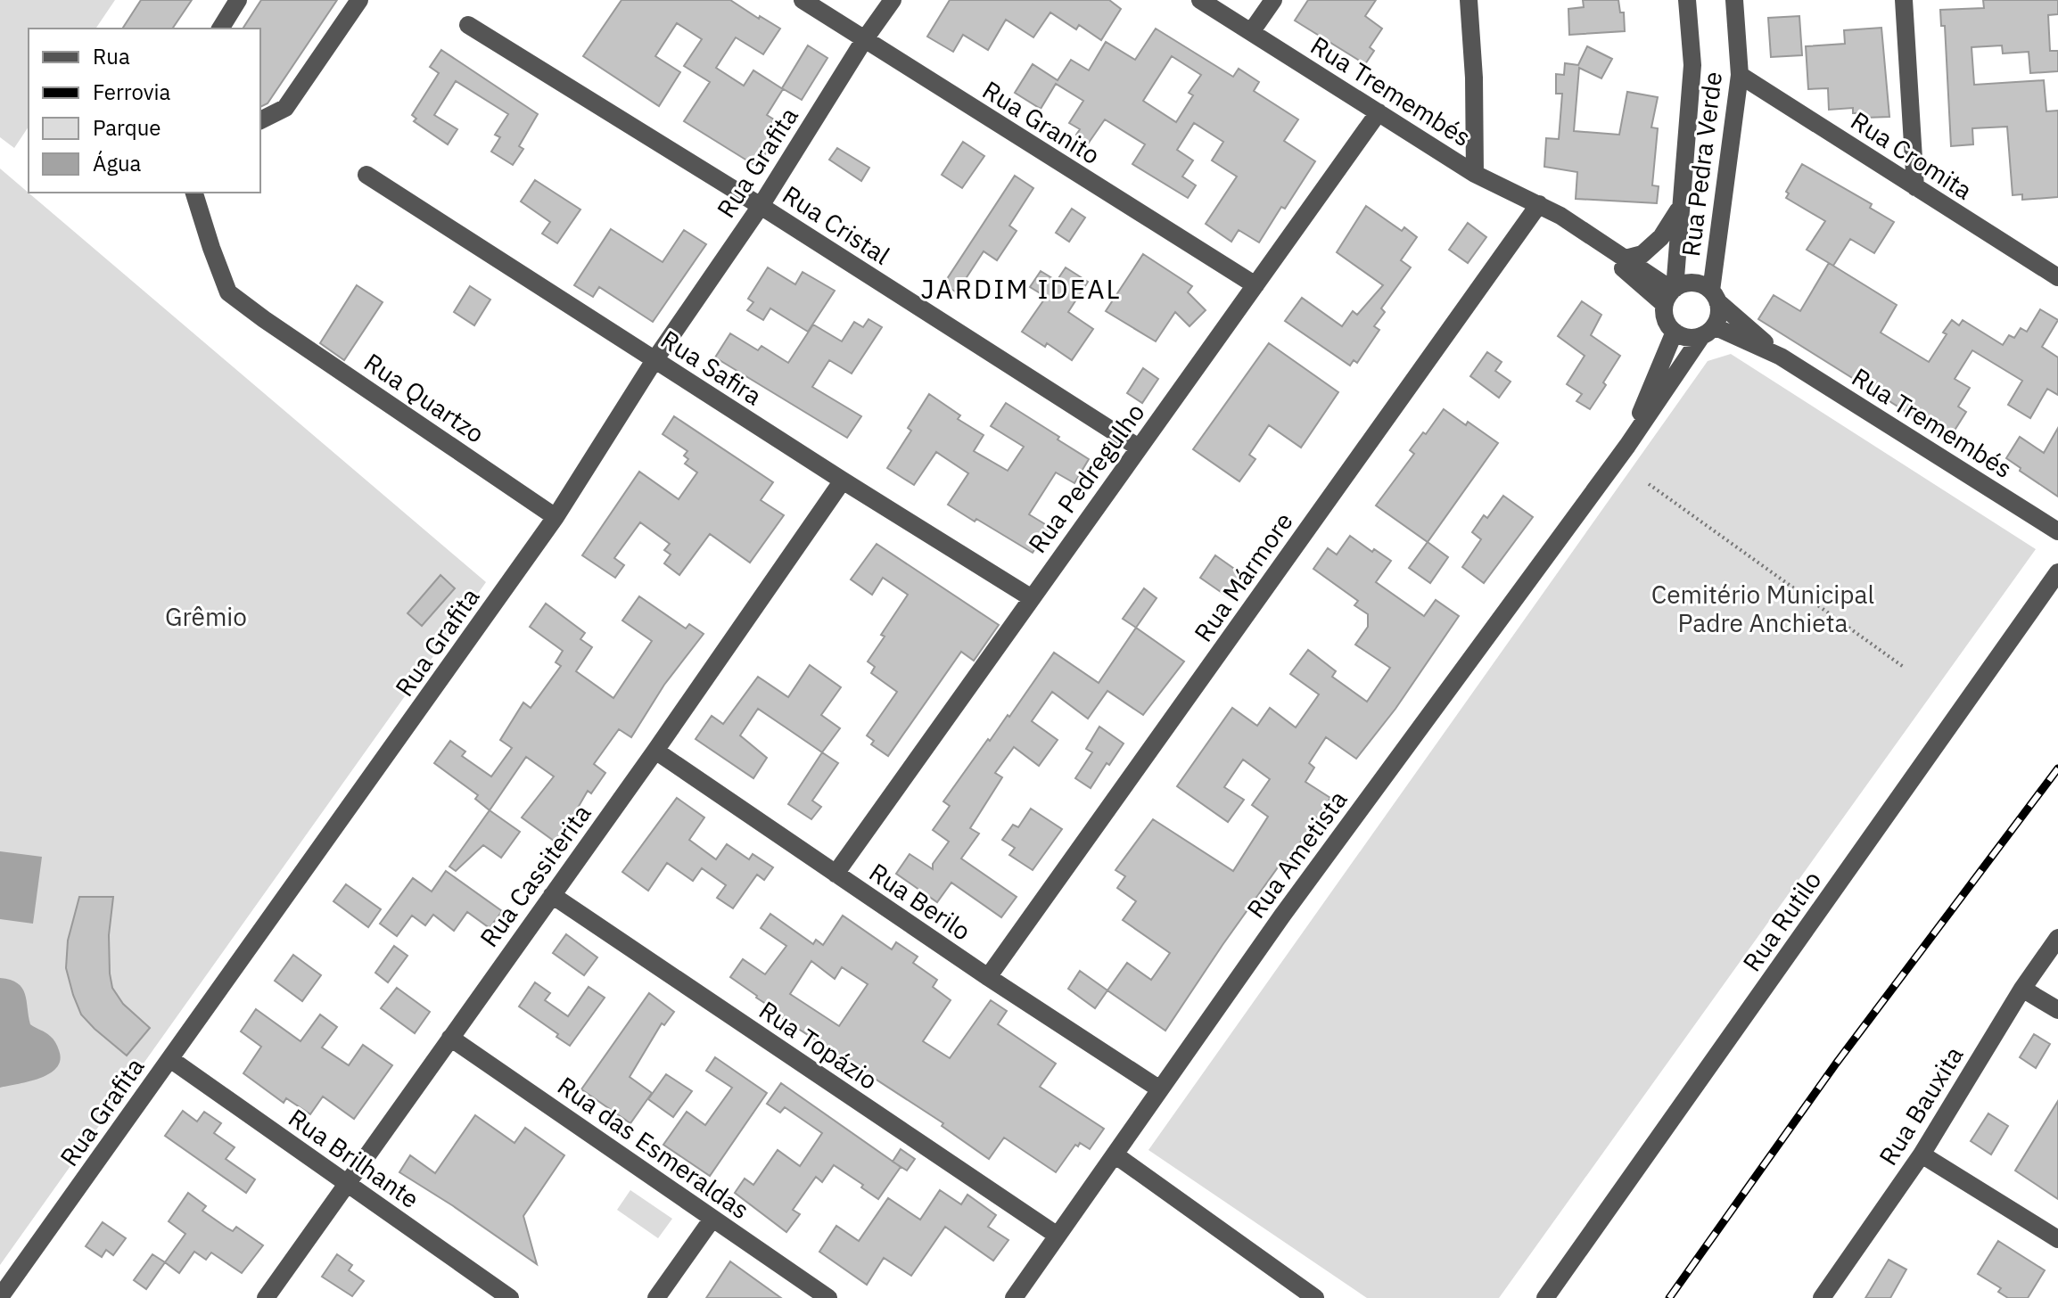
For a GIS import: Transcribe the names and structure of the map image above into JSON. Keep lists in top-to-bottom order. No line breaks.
{"streets":{"street":["Rua Tremembés","Rua Granito","Rua Cromita","Rua Grafita","Rua Pedra Verde","Rua Cristal","Rua Safira","Rua Quartzo","Rua Pedregulho","Rua Mármore","Rua Ametista","Rua Cassiterita","Rua Berilo","Rua Rutilo","Rua Topázio","Rua Bauxita","Rua das Esmeraldas","Rua Brilhante"]},"crossings":[["Rua Tremembés","Rua Pedra Verde"],["Rua Tremembés","Rua Pedregulho"],["Rua Tremembés","Rua Mármore"],["Rua Tremembés","Rua Ametista"],["Rua Granito","Rua Grafita"],["Rua Granito","Rua Pedregulho"],["Rua Cromita","Rua Pedra Verde"],["Rua Grafita","Rua Cristal"],["Rua Grafita","Rua Safira"],["Rua Grafita","Rua Quartzo"],["Rua Grafita","Rua Brilhante"],["Rua Pedra Verde","Rua Ametista"],["Rua Cristal","Rua Pedregulho"],["Rua Safira","Rua Pedregulho"],["Rua Safira","Rua Cassiterita"],["Rua Pedregulho","Rua Berilo"],["Rua Mármore","Rua Berilo"],["Rua Ametista","Rua Berilo"],["Rua Ametista","Rua Topázio"],["Rua Cassiterita","Rua Berilo"],["Rua Cassiterita","Rua Topázio"],["Rua Cassiterita","Rua das Esmeraldas"],["Rua Cassiterita","Rua Brilhante"]],"districts":["JARDIM IDEAL"],"parks":["Cemitério Municipal Padre Anchieta","Grêmio"],"legend":["Rua","Ferrovia","Parque","Água"]}
